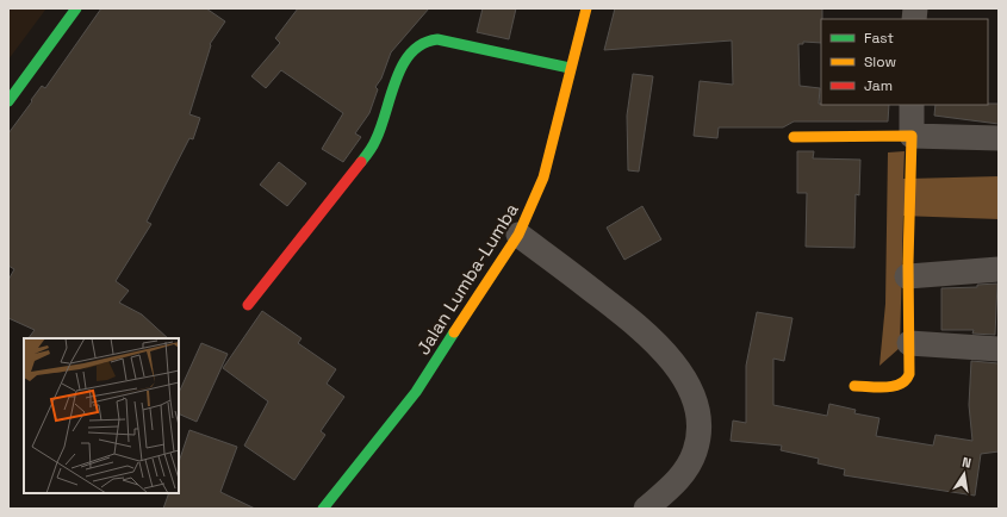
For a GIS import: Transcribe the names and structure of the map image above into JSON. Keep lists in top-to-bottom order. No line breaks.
{"streets":{"main road":["Jalan Lumba-Lumba"]},"legend":["Fast","Slow","Jam"],"north":"top"}
